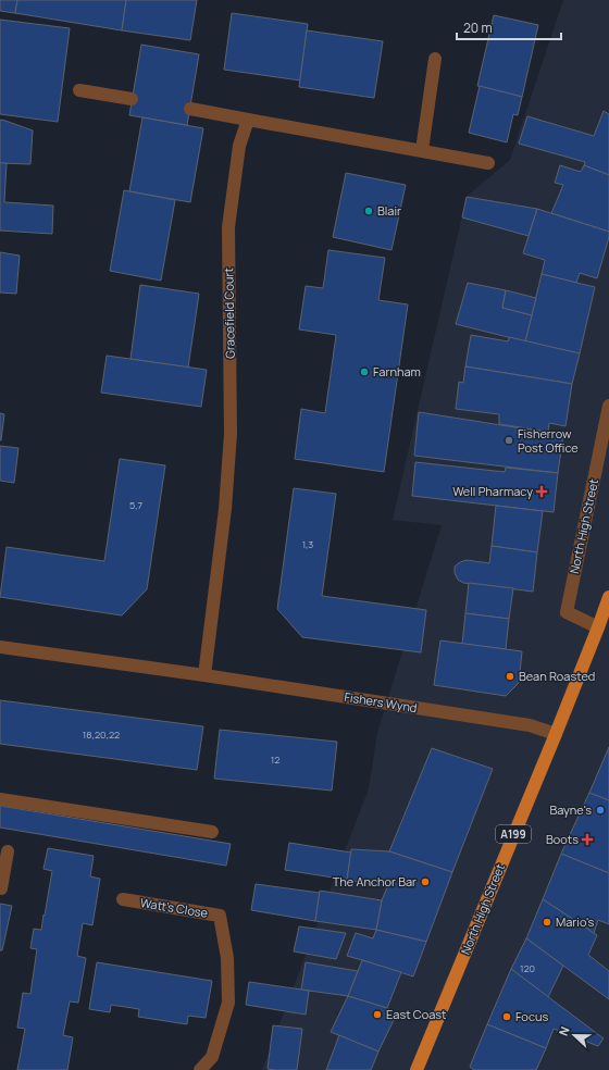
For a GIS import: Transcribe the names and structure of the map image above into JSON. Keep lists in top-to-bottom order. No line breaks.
{"streets":{"main road":["North High Street","A199"],"street":["Gracefield Court","Fishers Wynd","Watt's Close"]},"crossings":[["Gracefield Court","Fishers Wynd"],["North High Street","Fishers Wynd"]],"places":{"other":["Blair","Farnham","Fisherrow Post Office","Bean Roasted","Bayne's","The Anchor Bar","Mario's","East Coast","Focus"],"health":["Well Pharmacy","Boots"]},"house_numbers":["5,7","1,3","18,20,22","12","120"],"scale_bar":"20 m","north":"left"}
